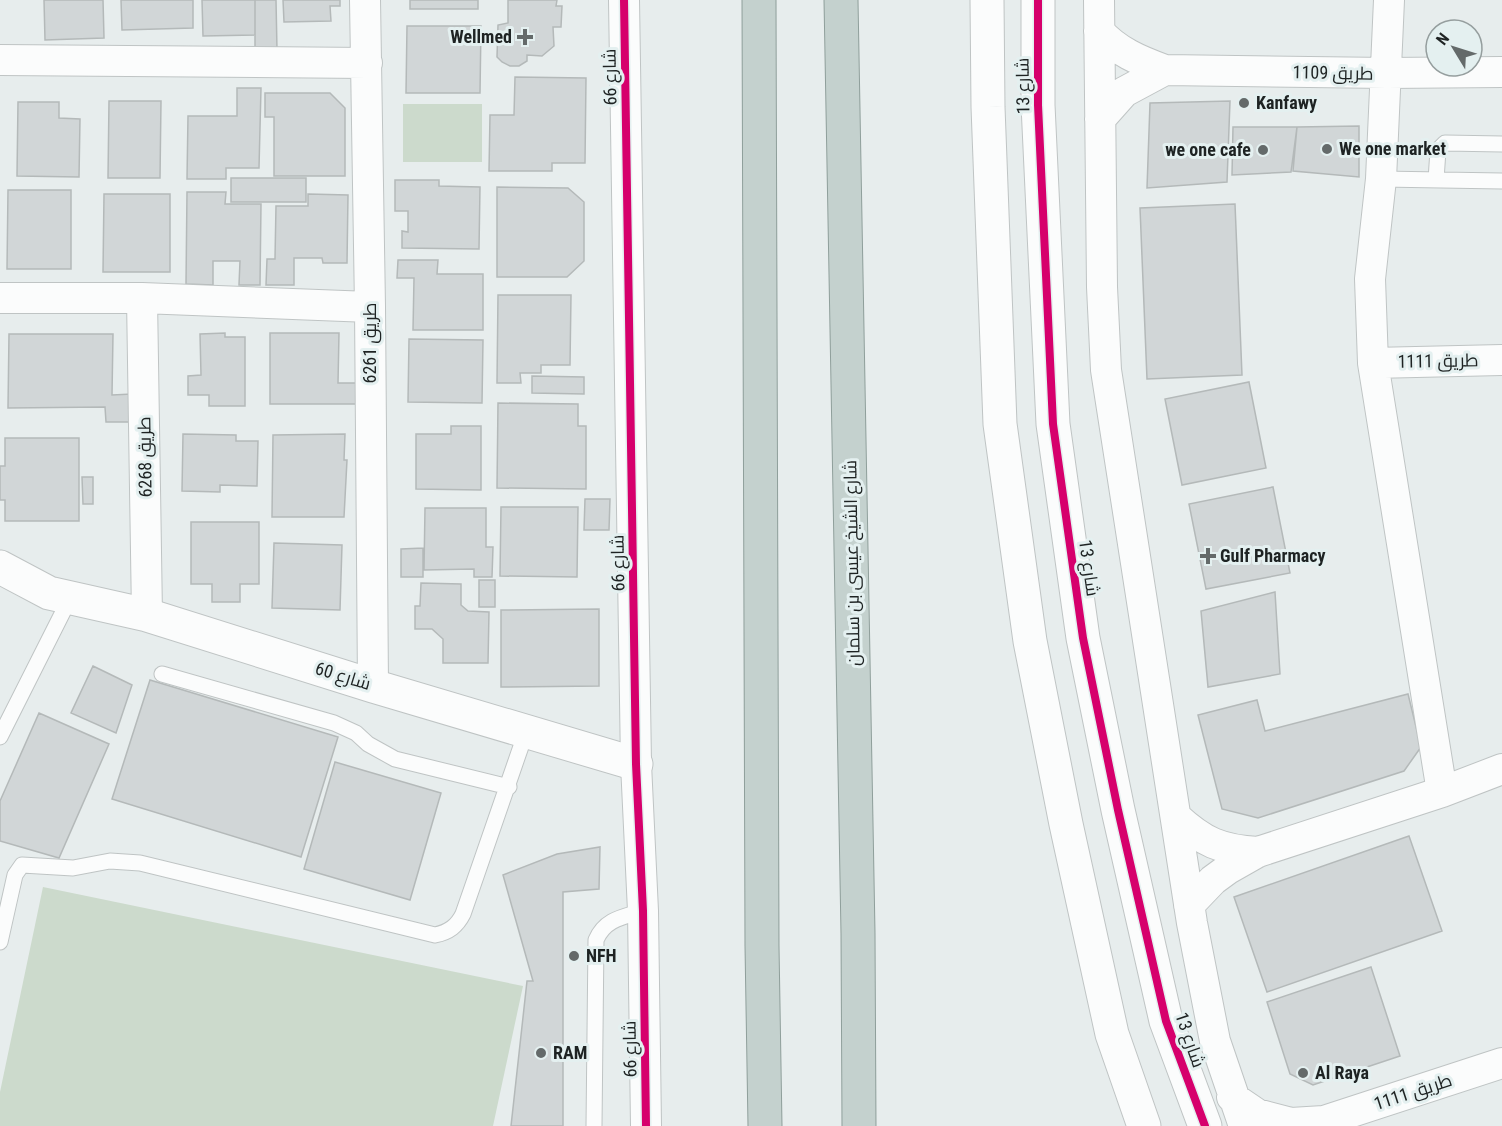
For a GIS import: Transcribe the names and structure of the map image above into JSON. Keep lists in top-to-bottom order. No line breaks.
{"streets":{"highway":["شارع الشيخ عيسى بن سلمان"],"street":["طريق 1109","شارع 66","شارع 13","طريق 6261","طريق 1111","طريق 6268","شارع 60"]},"crossings":[["شارع 66","شارع 60"],["طريق 6261","شارع 60"],["طريق 6268","شارع 60"]],"places":{"health":["Wellmed","Gulf Pharmacy"],"other":["Kanfawy","We one market","we one cafe","NFH","RAM","Al Raya"]},"north":"top left"}
